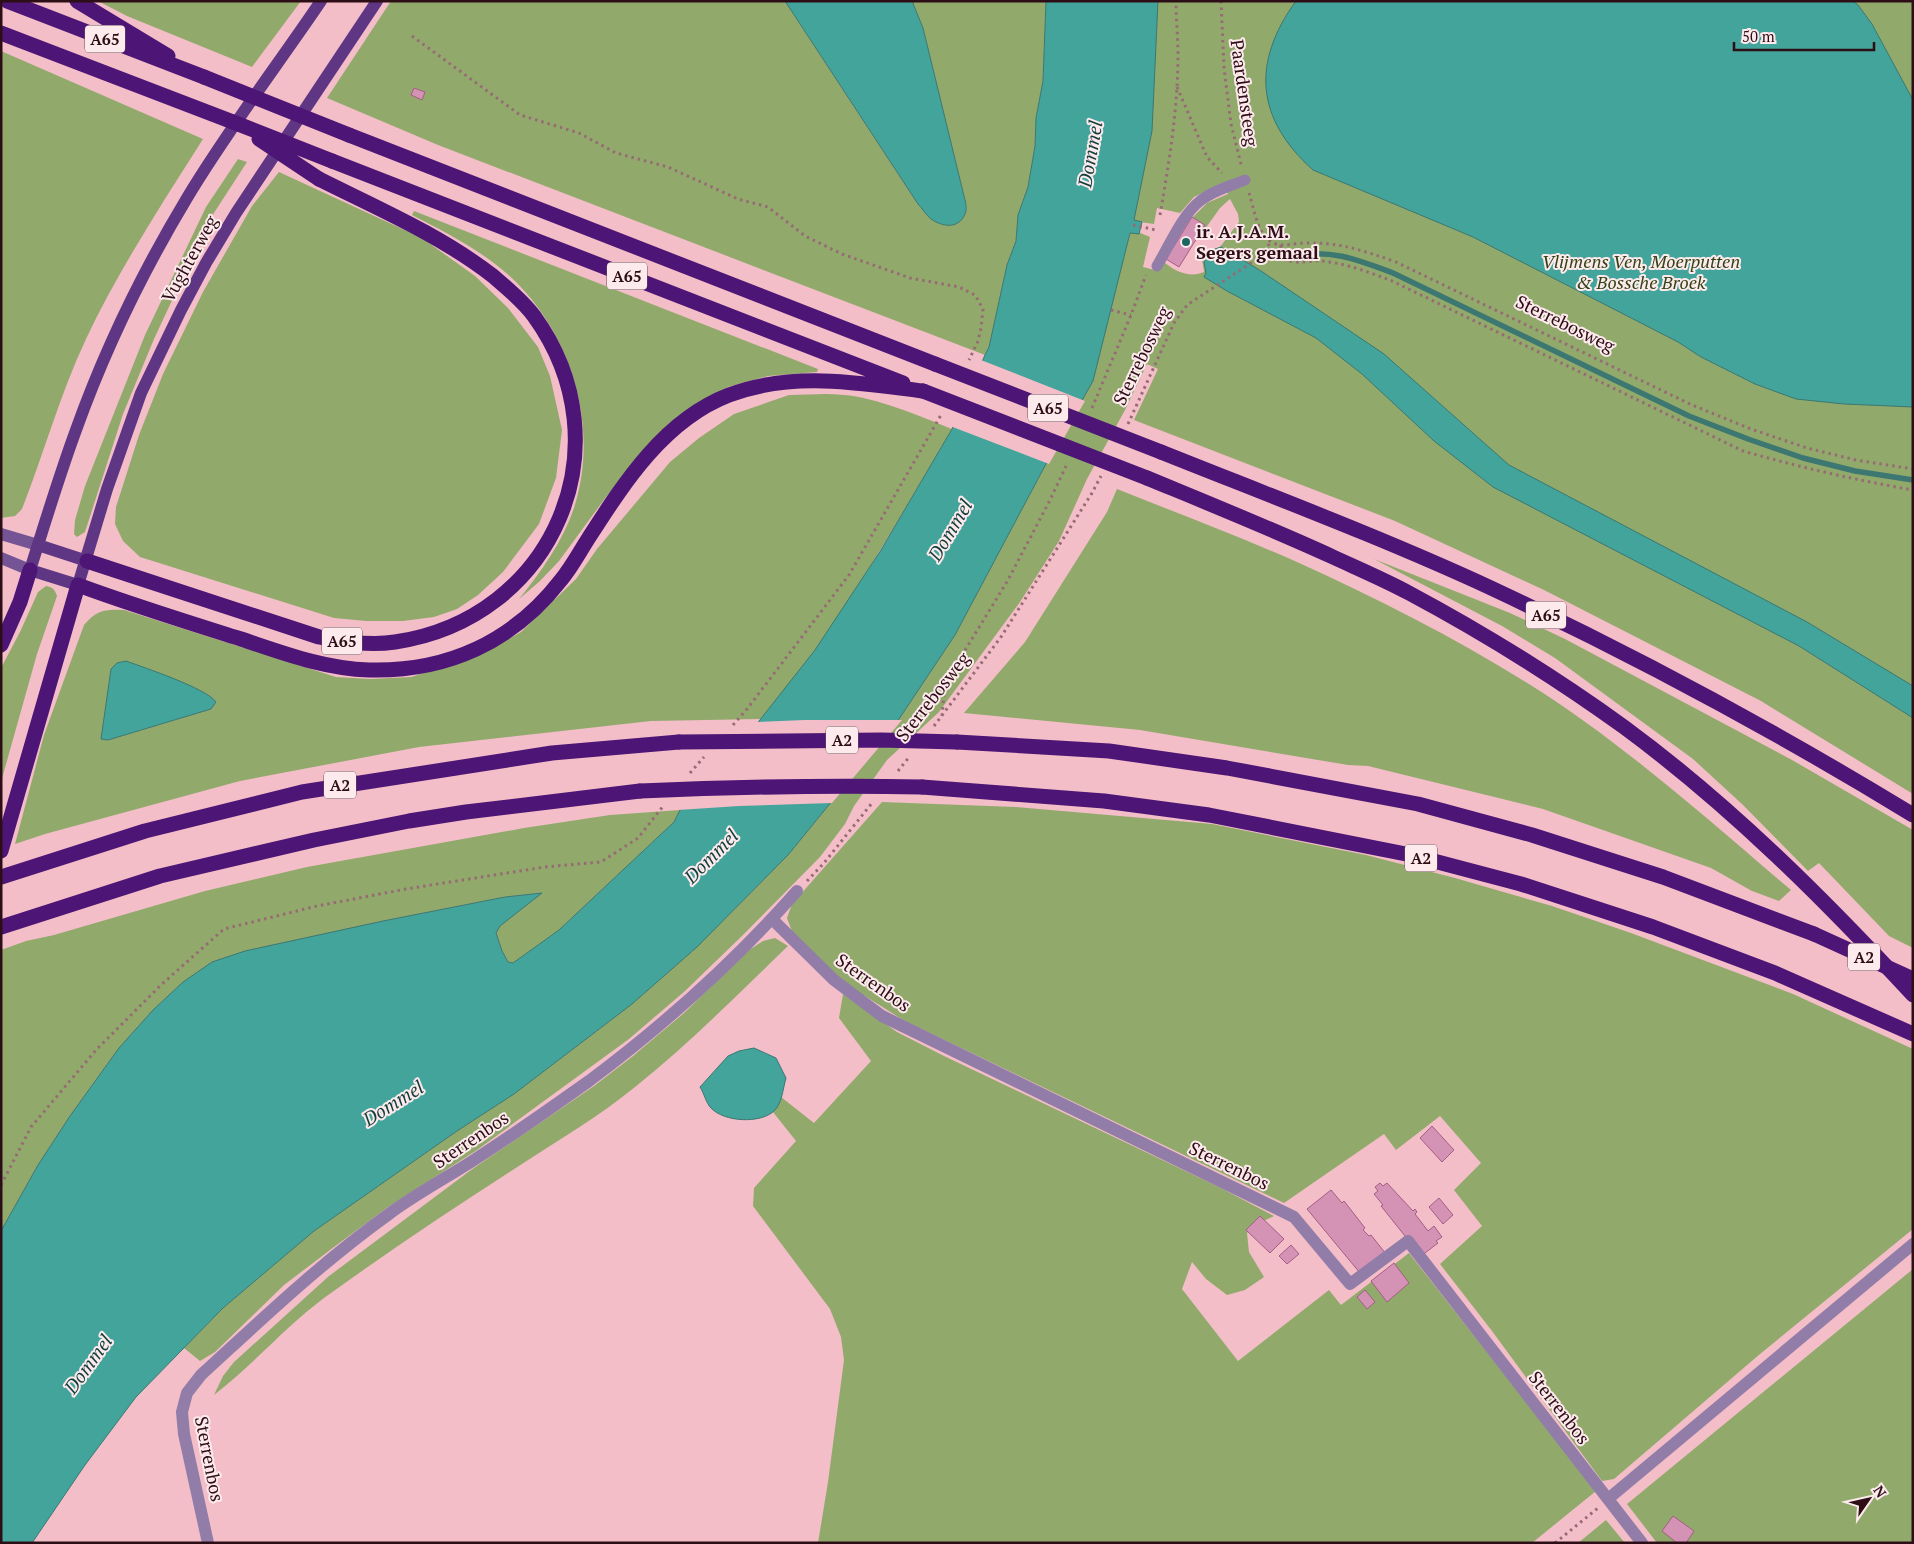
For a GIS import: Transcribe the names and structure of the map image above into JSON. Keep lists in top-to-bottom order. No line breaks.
{"streets":{"highway":["A65","A2"],"main road":["Vughterweg"],"street":["Sterrenbos"],"path":["Paardensteeg","Sterrebosweg"]},"crossings":[["A65","Vughterweg"],["Paardensteeg","Sterrebosweg"]],"water":["Dommel"],"parks":["Vlijmens Ven, Moerputten & Bossche Broek"],"places":["ir. A.J.A.M. Segers gemaal"],"scale_bar":"50 m","north":"top right"}
